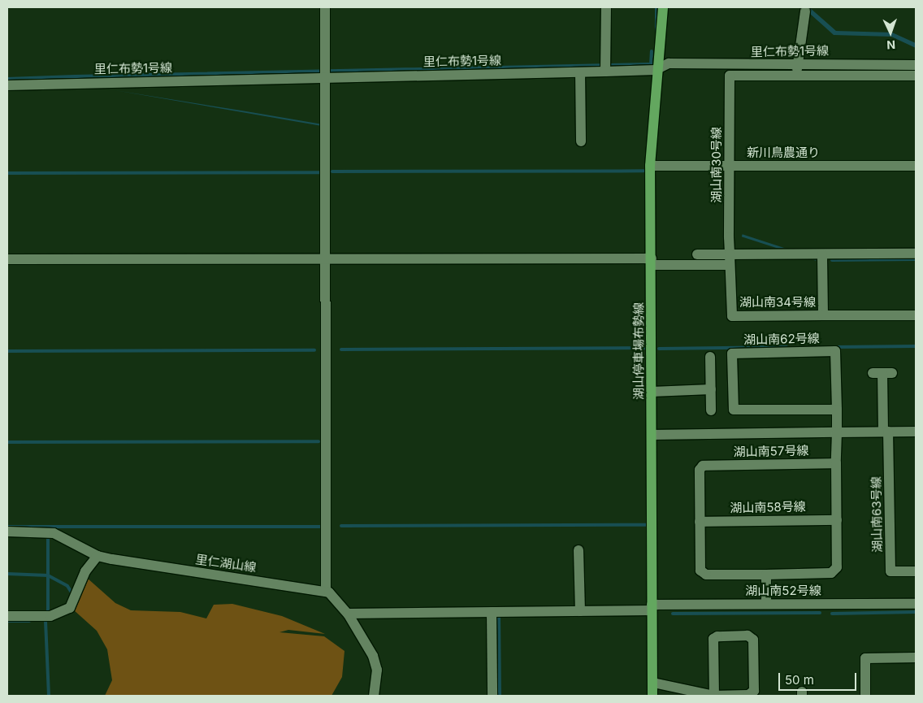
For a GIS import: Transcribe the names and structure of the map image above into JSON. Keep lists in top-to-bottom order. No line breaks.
{"streets":{"main road":["湖山停車場布勢線"],"street":["里仁布勢1号線","新川鳥農通り","湖山南30号線","湖山南34号線","湖山南62号線","湖山南57号線","湖山南58号線","湖山南63号線","里仁湖山線","湖山南52号線"]},"crossings":[["里仁布勢1号線","湖山停車場布勢線"],["新川鳥農通り","湖山南30号線"],["新川鳥農通り","湖山停車場布勢線"],["湖山南30号線","湖山南34号線"],["湖山南62号線","湖山南57号線"],["湖山停車場布勢線","湖山南52号線"],["湖山南57号線","湖山南58号線"]],"scale_bar":"50 m","north":"bottom"}
